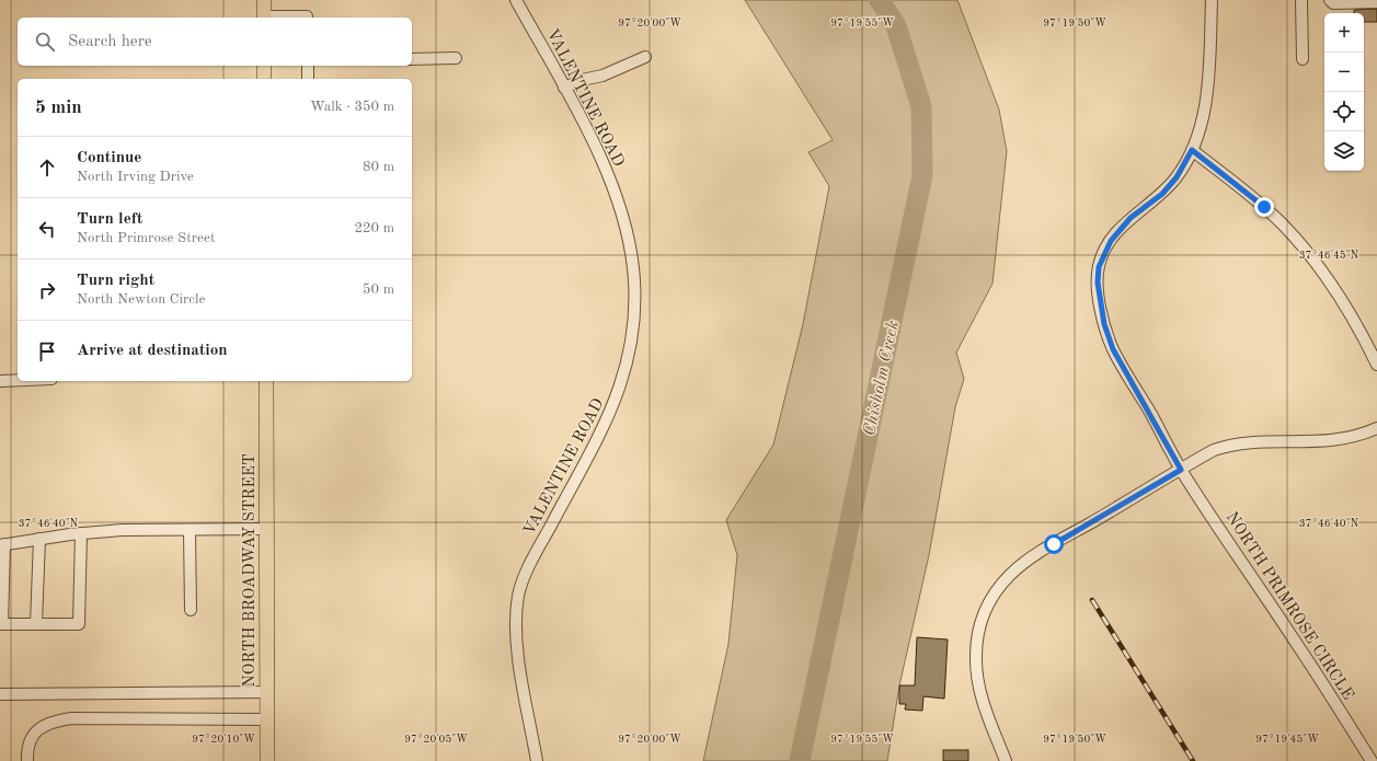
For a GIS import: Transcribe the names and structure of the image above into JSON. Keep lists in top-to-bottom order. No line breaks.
{"streets":{"main road":["NORTH BROADWAY STREET"],"street":["VALENTINE ROAD","NORTH PRIMROSE CIRCLE"]},"water":["Chisholm Creek"],"page":{"map_buttons":["+","−"],"search":"Search here","heading":["5 min","Walk · 350 m"],"list":[["Continue","North Irving Drive","80 m"],["Turn left","North Primrose Street","220 m"],["Turn right","North Newton Circle","50 m"],"Arrive at destination"]},"coordinates":["97°20'00\"W","97°19'55\"W","97°19'50\"W","37°46'45\"N","37°46'40\"N","97°20'10\"W","97°20'05\"W","97°19'45\"W"]}
